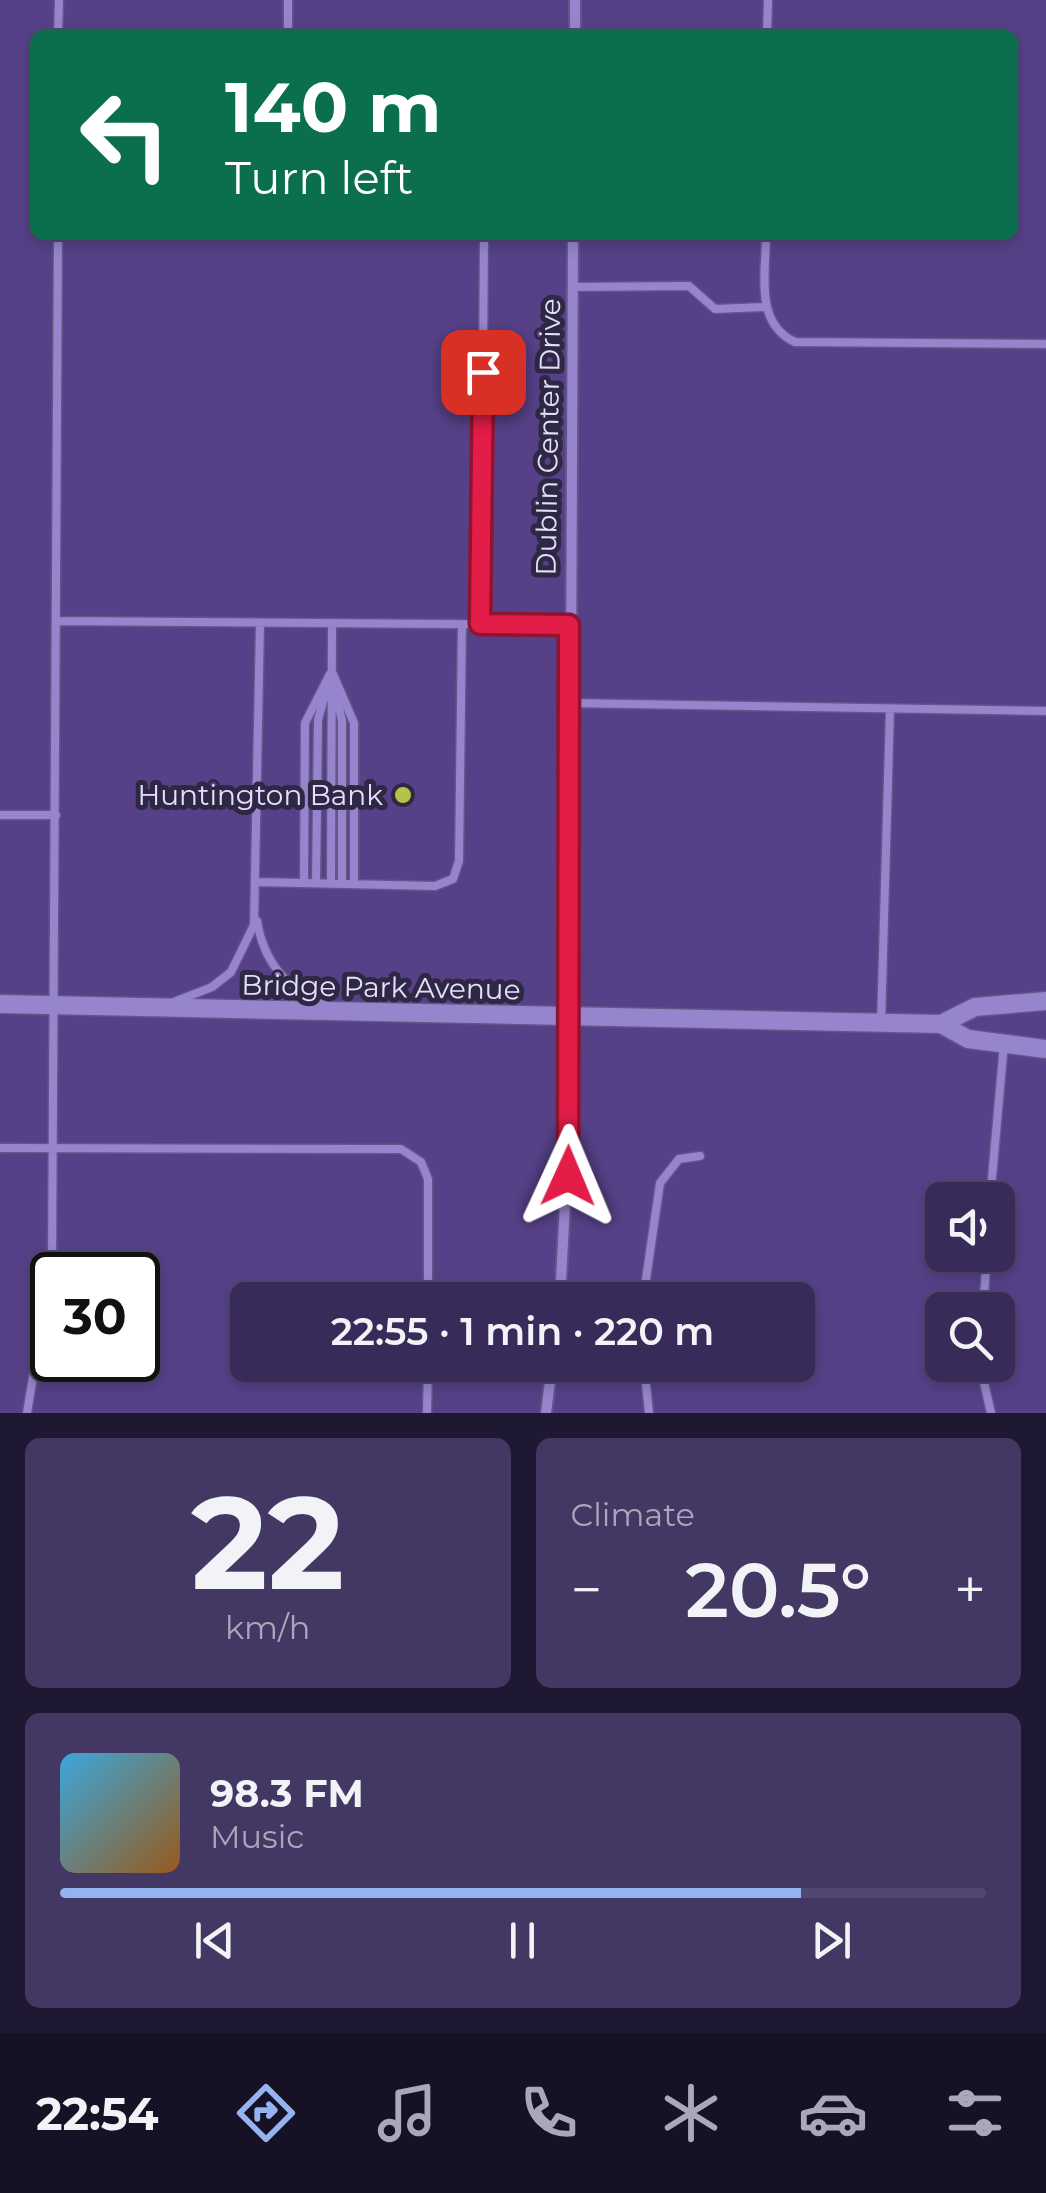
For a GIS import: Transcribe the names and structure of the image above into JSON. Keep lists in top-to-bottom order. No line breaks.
{"streets":{"street":["Dublin Center Drive","Bridge Park Avenue"]},"crossings":[["Dublin Center Drive","Bridge Park Avenue"]],"places":["Huntington Bank"],"page":{"turn":["140 m","Turn left"],"limit":"30","trip":"22:55 · 1 min · 220 m","tile":[["22","km/h"],"Climate"],"heat":["−","20.5°","+"],"song":["98.3 FM","Music"],"tabs":"22:54"}}
